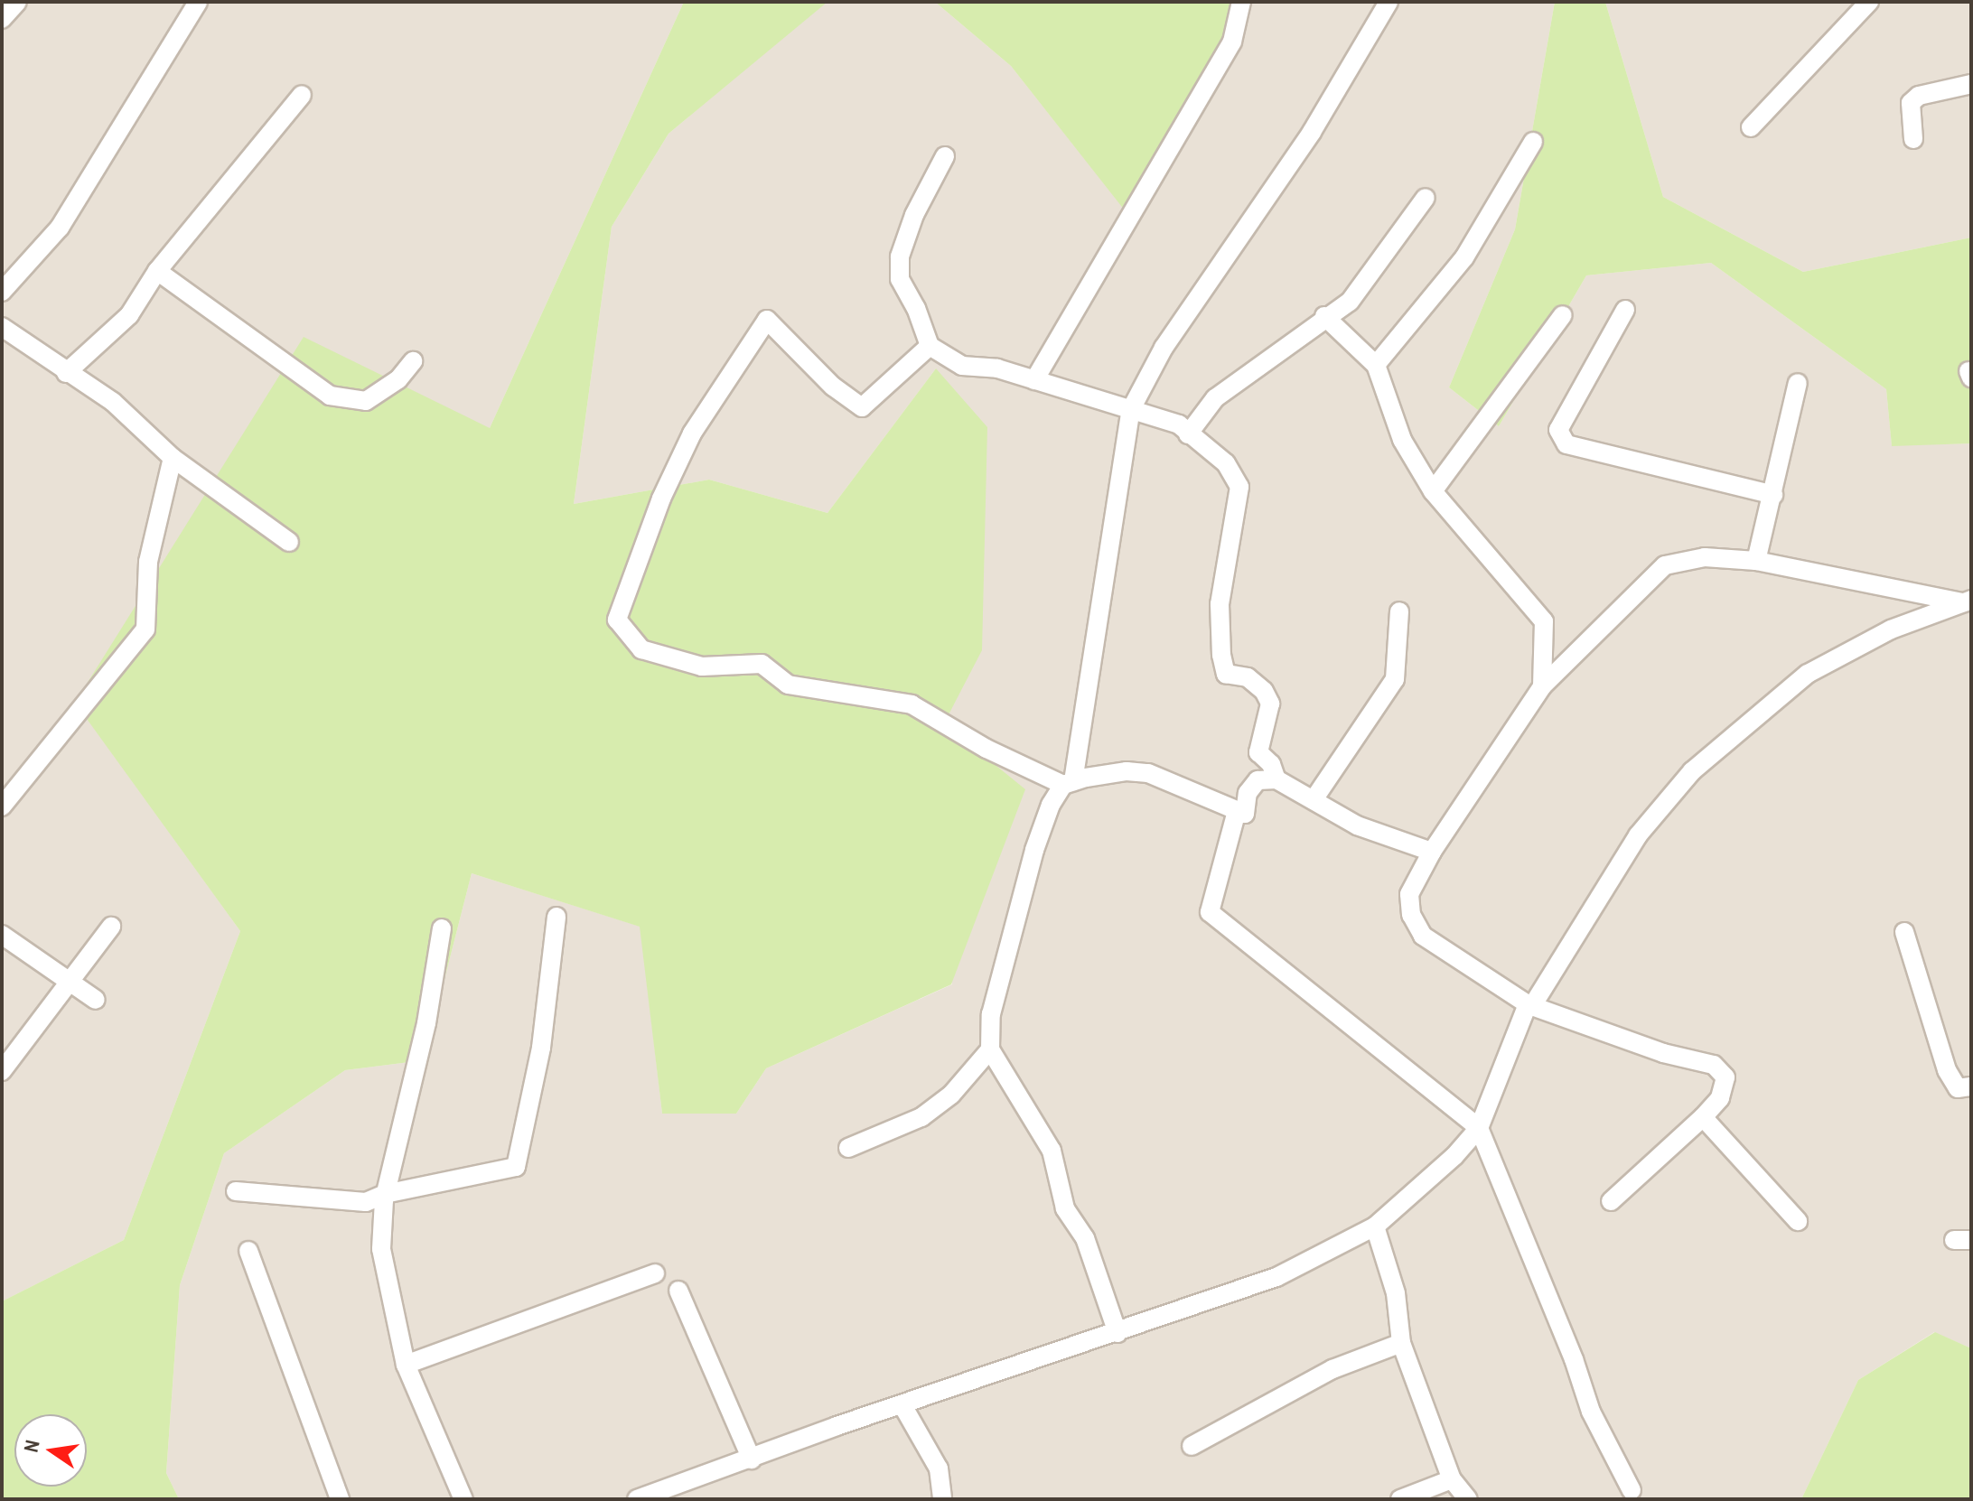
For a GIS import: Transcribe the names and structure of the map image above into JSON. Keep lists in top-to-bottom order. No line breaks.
{"north":"left"}
